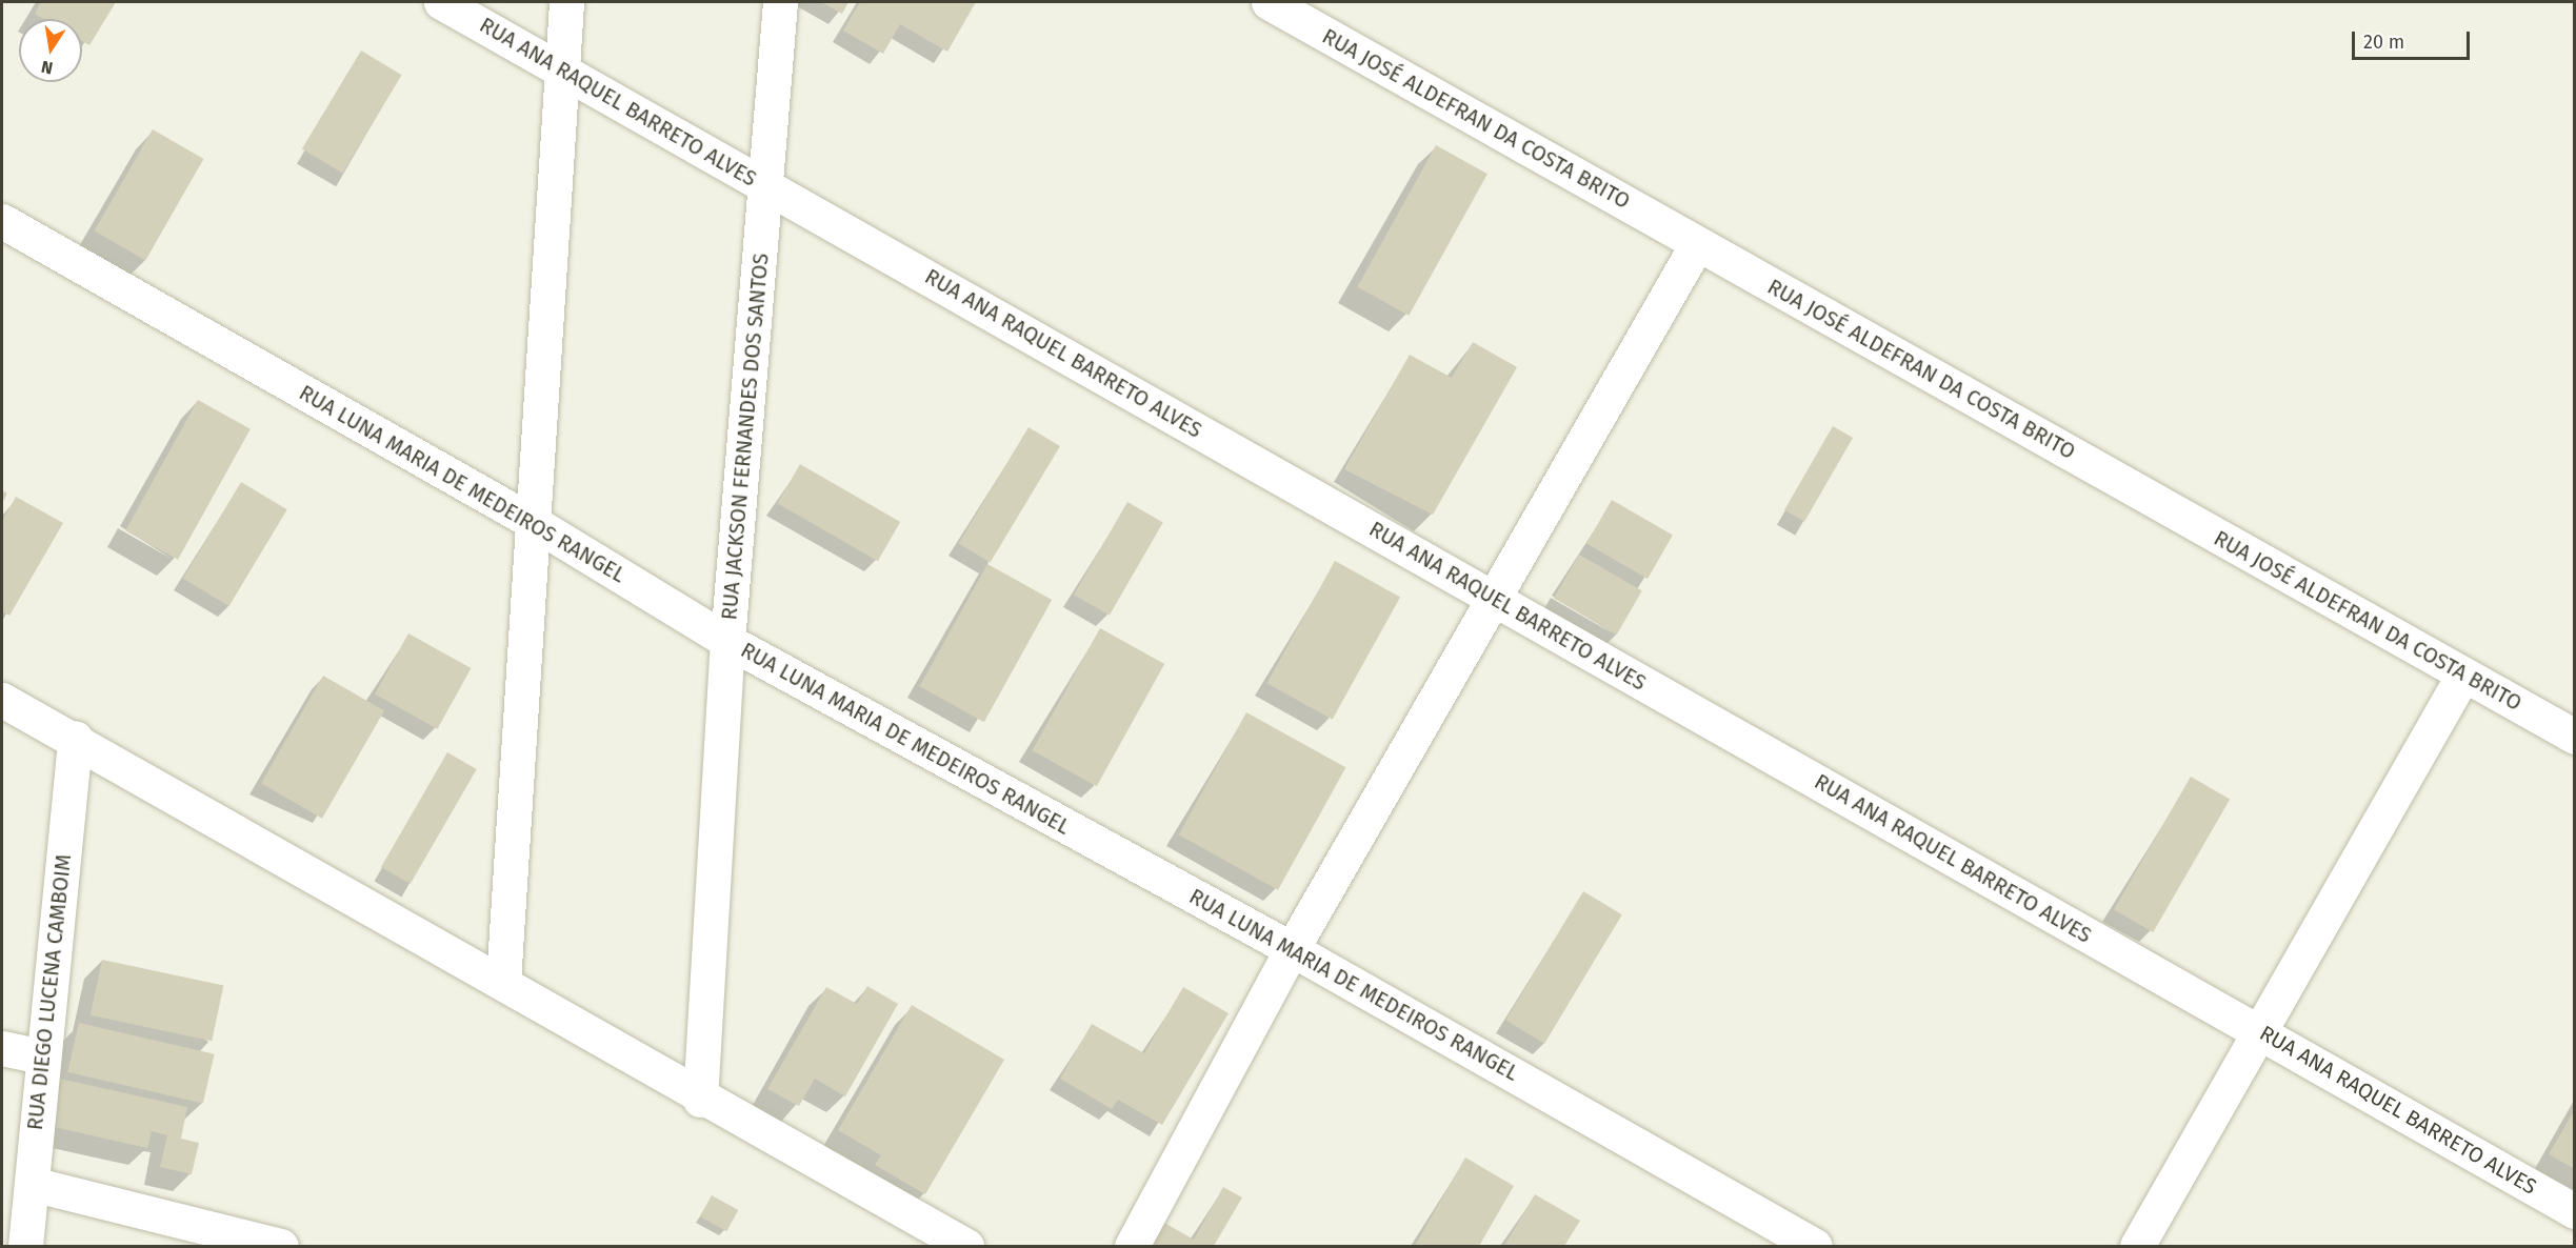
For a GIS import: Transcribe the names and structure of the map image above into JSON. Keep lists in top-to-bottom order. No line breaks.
{"streets":{"street":["RUA ANA RAQUEL BARRETO ALVES","RUA JOSÉ ALDEFRAN DA COSTA BRITO","RUA JACKSON FERNANDES DOS SANTOS","RUA LUNA MARIA DE MEDEIROS RANGEL","RUA DIEGO LUCENA CAMBOIM"]},"crossings":[["RUA ANA RAQUEL BARRETO ALVES","RUA JACKSON FERNANDES DOS SANTOS"],["RUA JACKSON FERNANDES DOS SANTOS","RUA LUNA MARIA DE MEDEIROS RANGEL"]],"scale_bar":"20 m","north":"bottom"}
